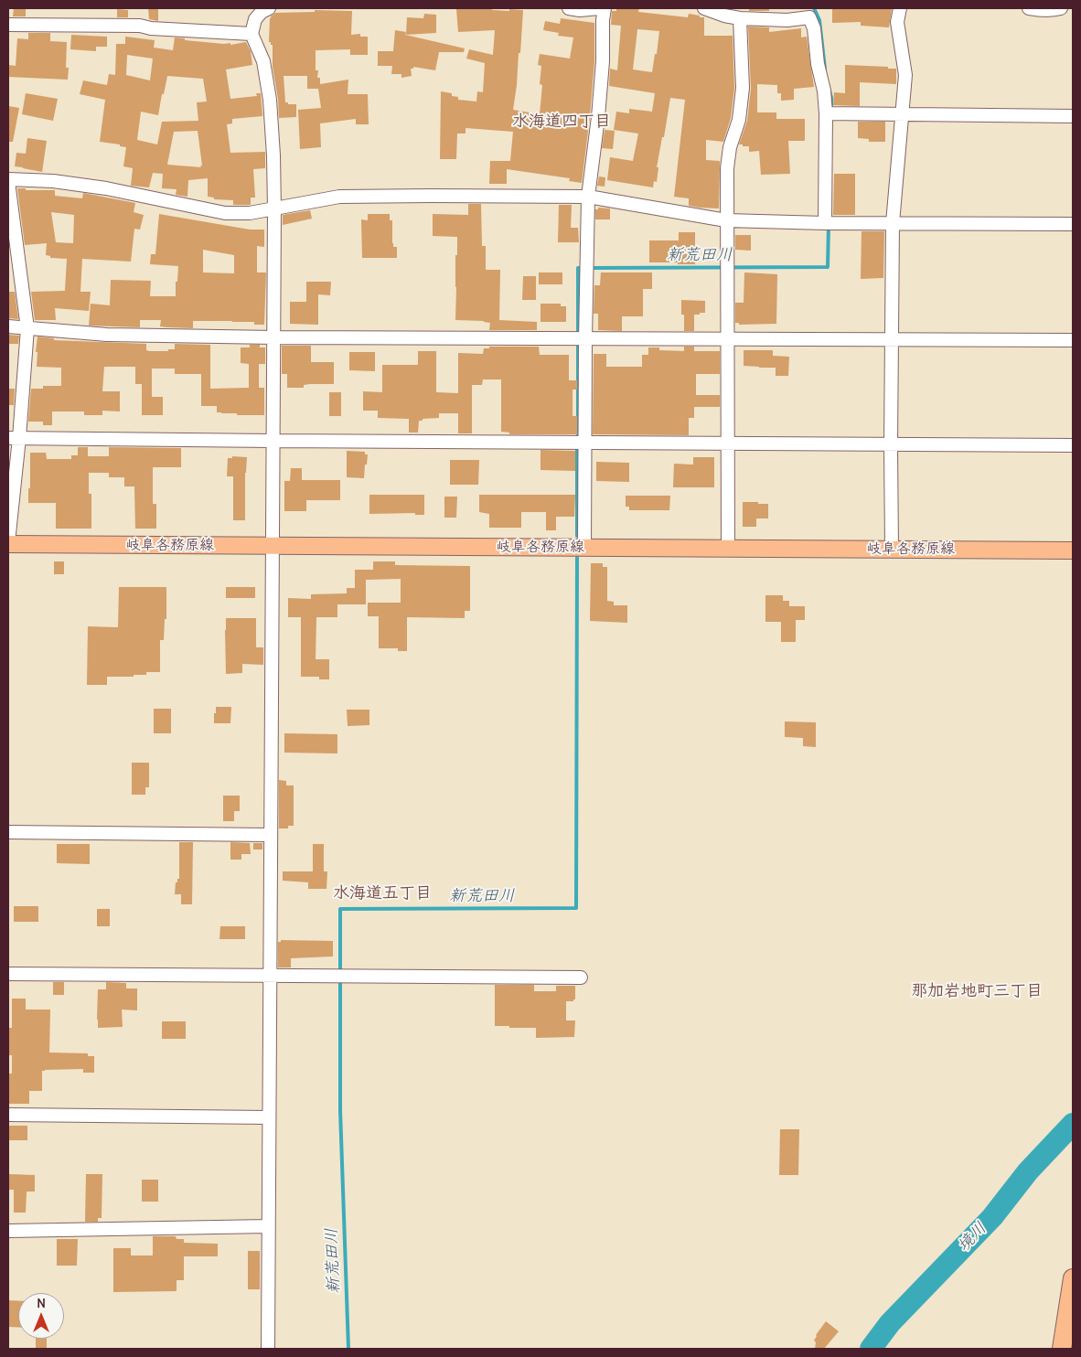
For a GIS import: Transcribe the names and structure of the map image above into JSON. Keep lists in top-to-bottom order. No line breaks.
{"streets":{"main road":["岐阜各務原線"]},"districts":["水海道四丁目","水海道五丁目","那加岩地町三丁目"],"water":["新荒田川","境川"],"north":"top"}
